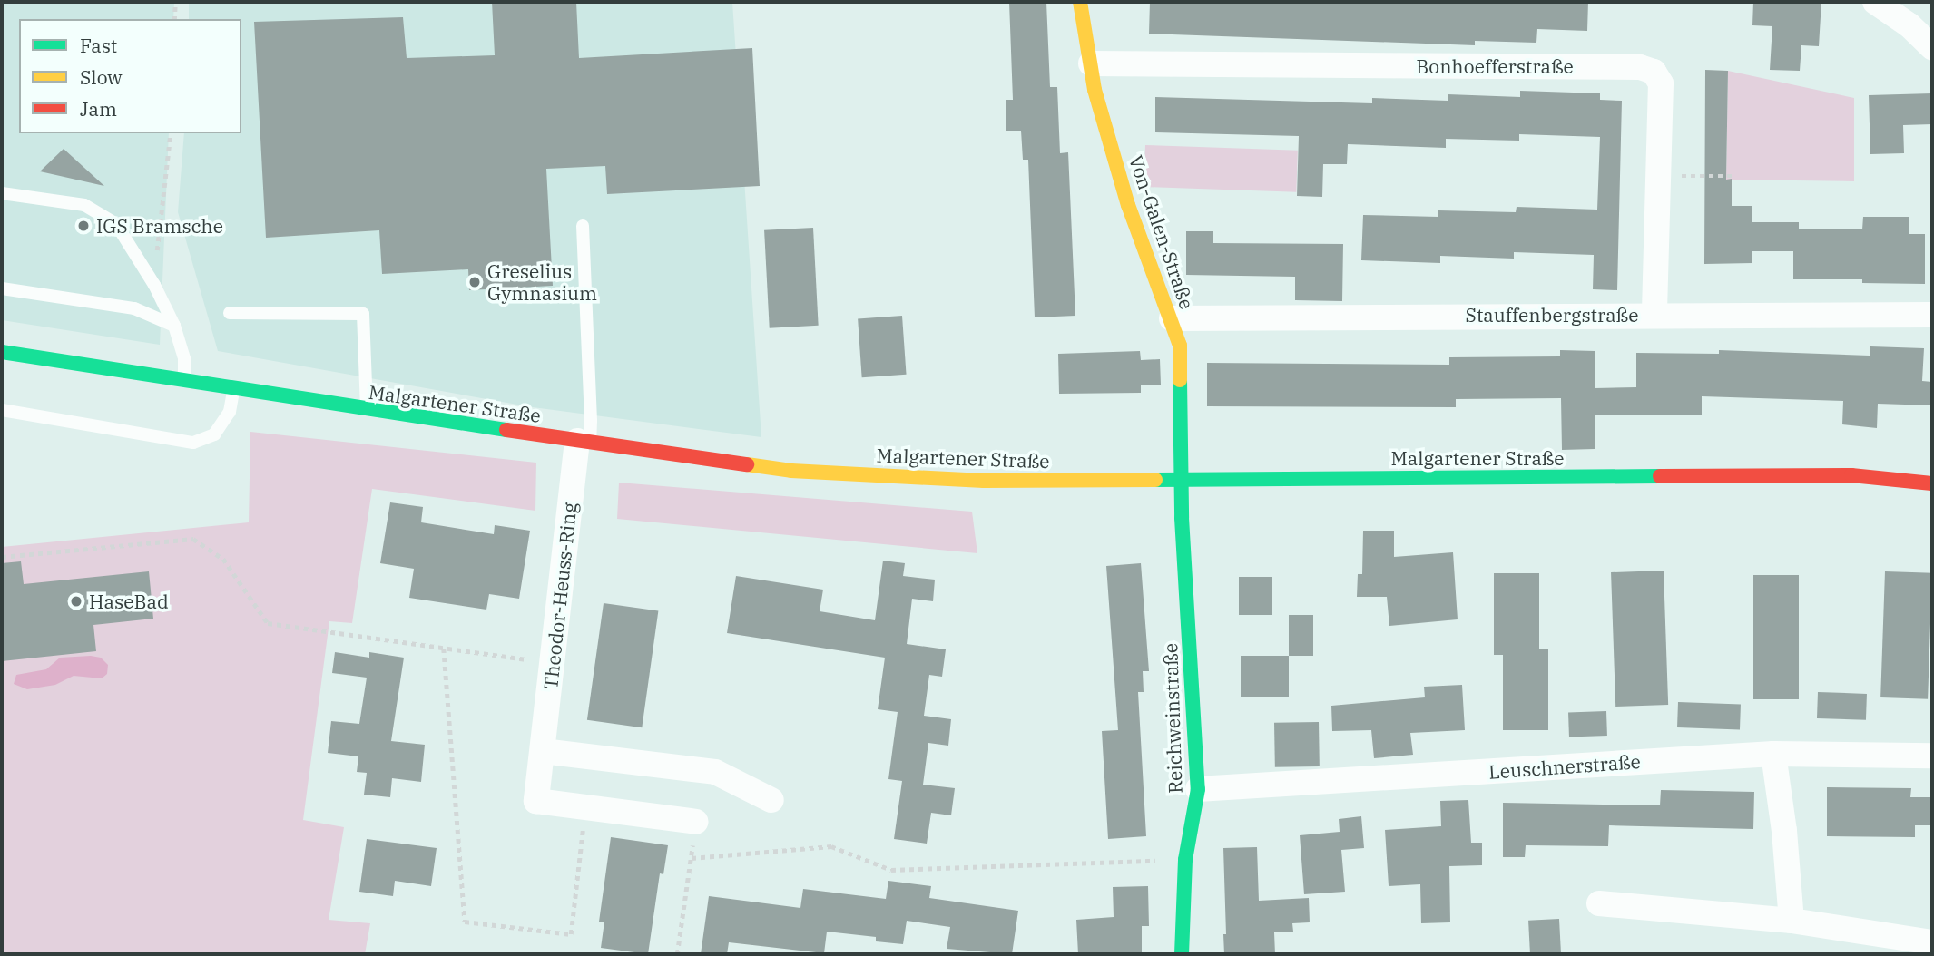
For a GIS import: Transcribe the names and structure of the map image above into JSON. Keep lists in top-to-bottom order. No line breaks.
{"streets":{"street":["Bonhoefferstraße","Von-Galen-Straße","Stauffenbergstraße","Malgartener Straße","Theodor-Heuss-Ring","Reichweinstraße","Leuschnerstraße"]},"crossings":[["Bonhoefferstraße","Von-Galen-Straße"],["Bonhoefferstraße","Stauffenbergstraße"],["Von-Galen-Straße","Stauffenbergstraße"],["Von-Galen-Straße","Malgartener Straße"],["Von-Galen-Straße","Reichweinstraße"],["Malgartener Straße","Theodor-Heuss-Ring"],["Malgartener Straße","Reichweinstraße"],["Reichweinstraße","Leuschnerstraße"]],"places":["IGS Bramsche","Greselius Gymnasium","HaseBad"],"legend":["Fast","Slow","Jam"]}
